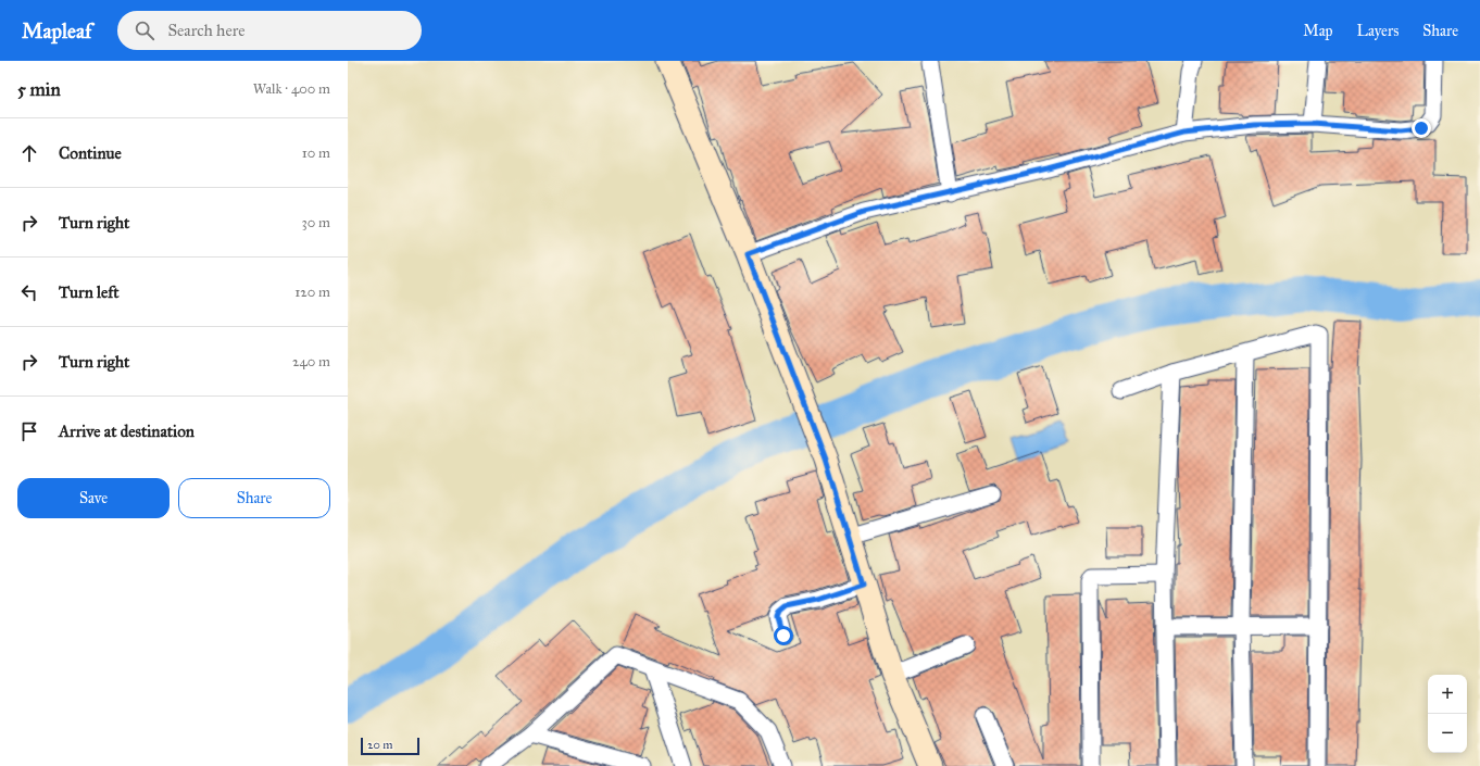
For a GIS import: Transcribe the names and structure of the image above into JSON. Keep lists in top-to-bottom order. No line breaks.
{"scale_bar":"20 m","page":{"header":"Mapleaf","search":"Search here","nav":["Map","Layers","Share"],"heading":["5 min","Walk · 400 m"],"list":[["Continue","10 m"],["Turn right","30 m"],["Turn left","120 m"],["Turn right","240 m"],"Arrive at destination"],"buttons":["Save","Share"],"map_buttons":["+","−"],"scale":"20 m"}}
